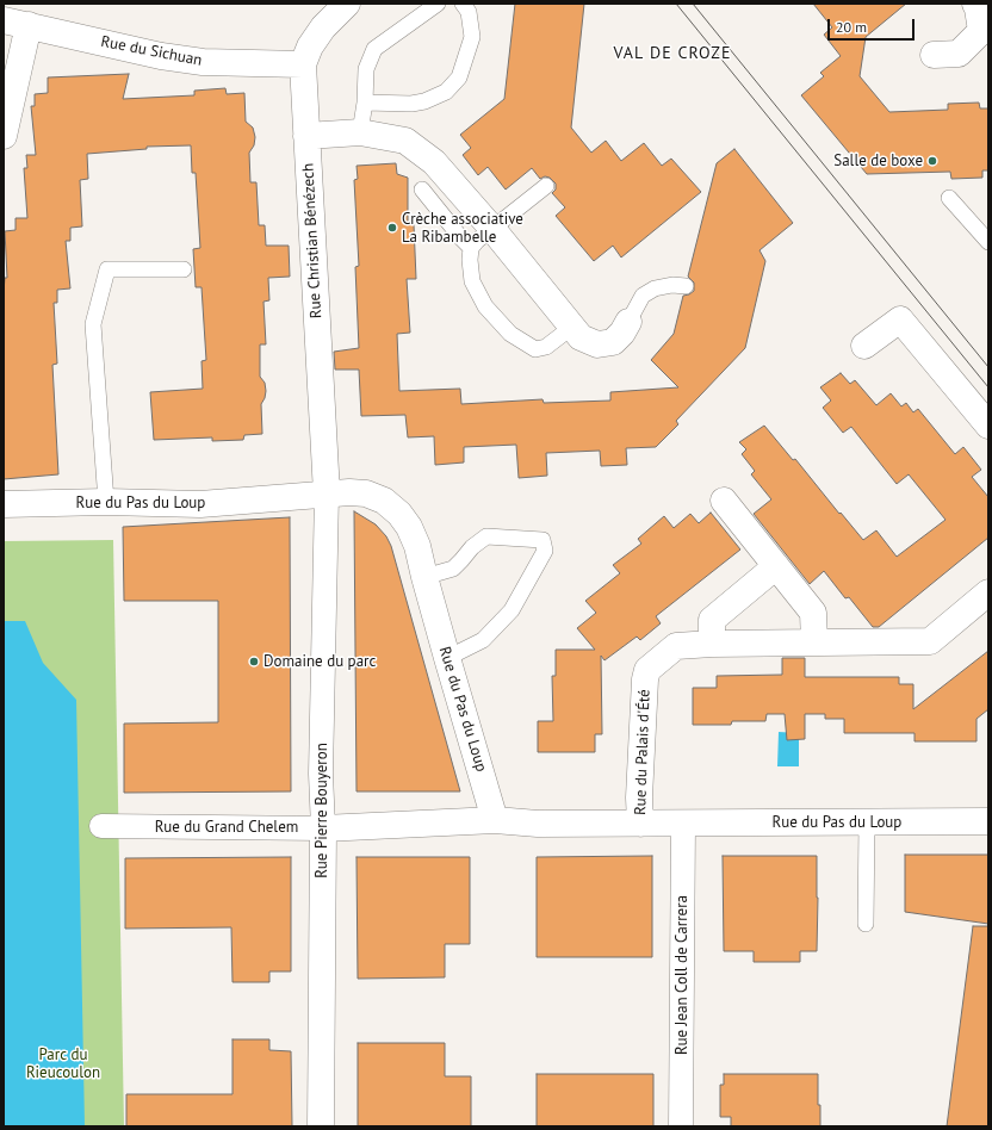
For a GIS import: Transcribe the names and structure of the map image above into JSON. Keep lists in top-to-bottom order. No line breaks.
{"streets":{"street":["Rue du Sichuan","Rue Christian Bénézech","Rue du Pas du Loup","Rue du Palais d'Été","Rue Pierre Bouyeron","Rue du Grand Chelem","Rue Jean Coll de Carrera"]},"crossings":[["Rue du Sichuan","Rue Christian Bénézech"],["Rue Christian Bénézech","Rue du Pas du Loup"],["Rue Christian Bénézech","Rue Pierre Bouyeron"],["Rue du Pas du Loup","Rue du Palais d'Été"],["Rue du Pas du Loup","Rue Pierre Bouyeron"],["Rue du Pas du Loup","Rue du Grand Chelem"],["Rue du Pas du Loup","Rue Jean Coll de Carrera"],["Rue Pierre Bouyeron","Rue du Grand Chelem"]],"districts":["VAL DE CROZE"],"parks":["Parc du Rieucoulon"],"places":["Salle de boxe","Crèche associative La Ribambelle","Domaine du parc"],"scale_bar":"20 m"}
